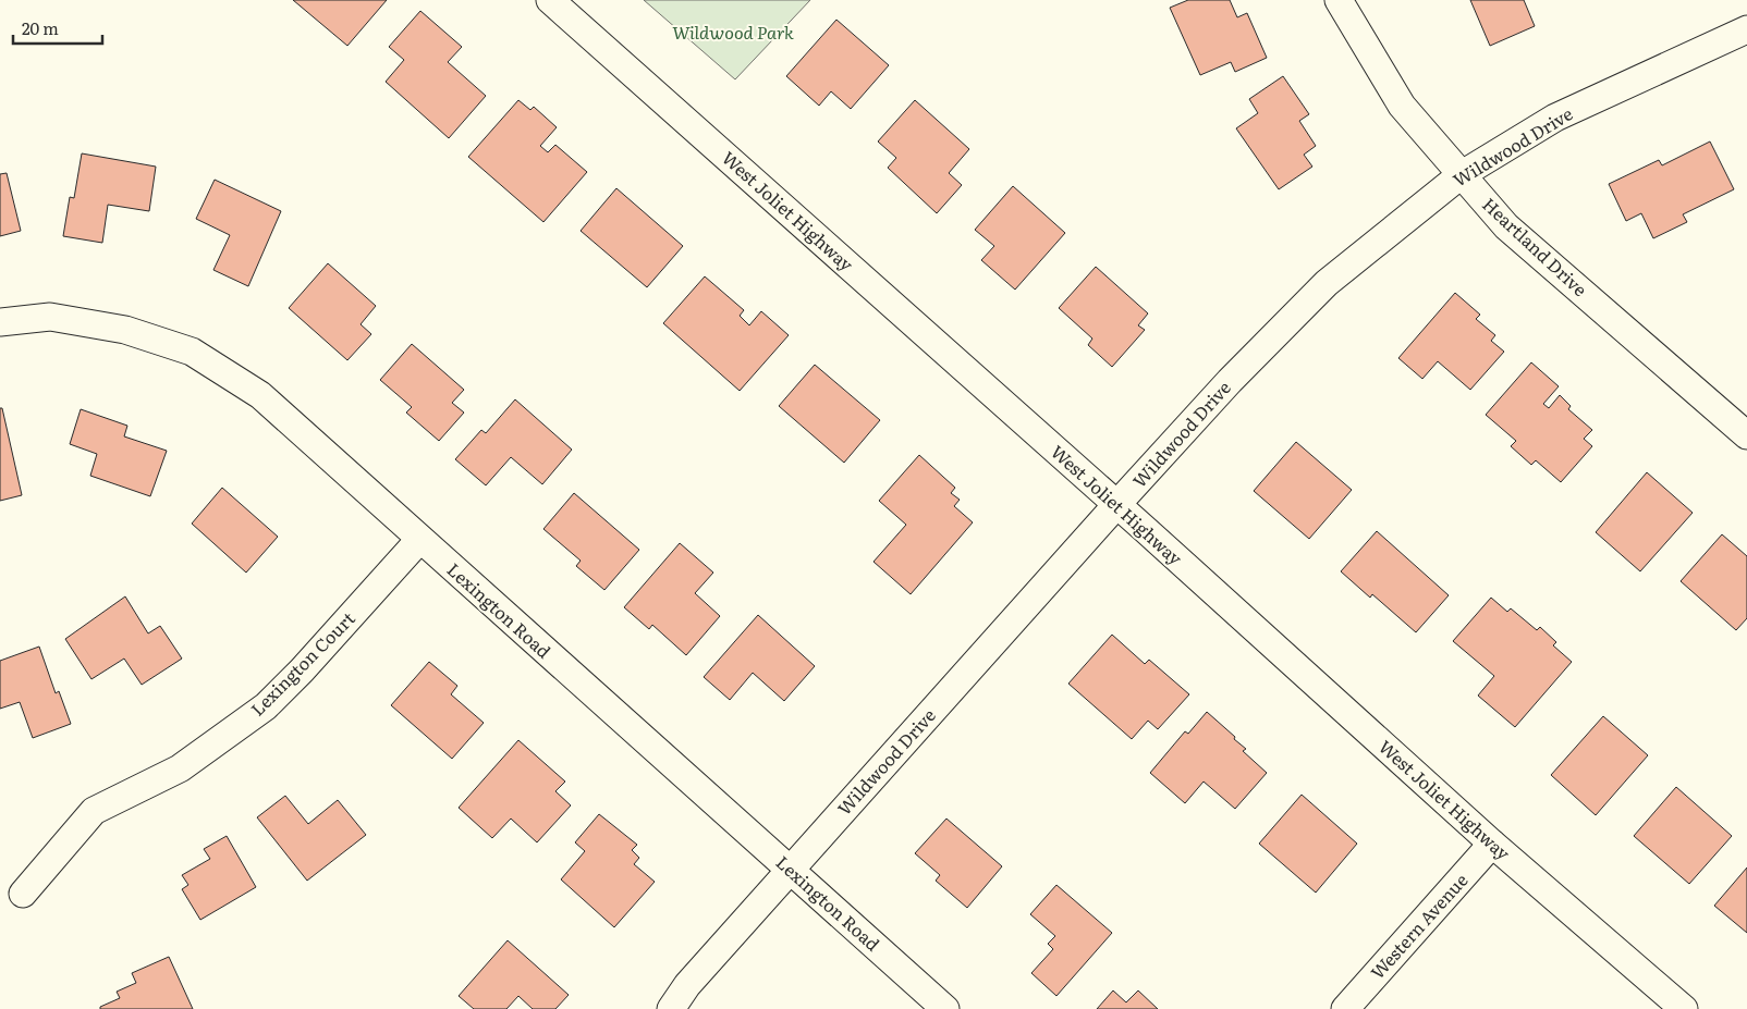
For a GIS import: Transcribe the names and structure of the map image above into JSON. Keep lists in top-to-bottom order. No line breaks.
{"streets":{"street":["Wildwood Drive","West Joliet Highway","Heartland Drive","Lexington Road","Lexington Court","Western Avenue"]},"crossings":[["Wildwood Drive","West Joliet Highway"],["Wildwood Drive","Heartland Drive"],["Wildwood Drive","Lexington Road"],["West Joliet Highway","Western Avenue"],["Lexington Road","Lexington Court"]],"parks":["Wildwood Park"],"scale_bar":"20 m"}
